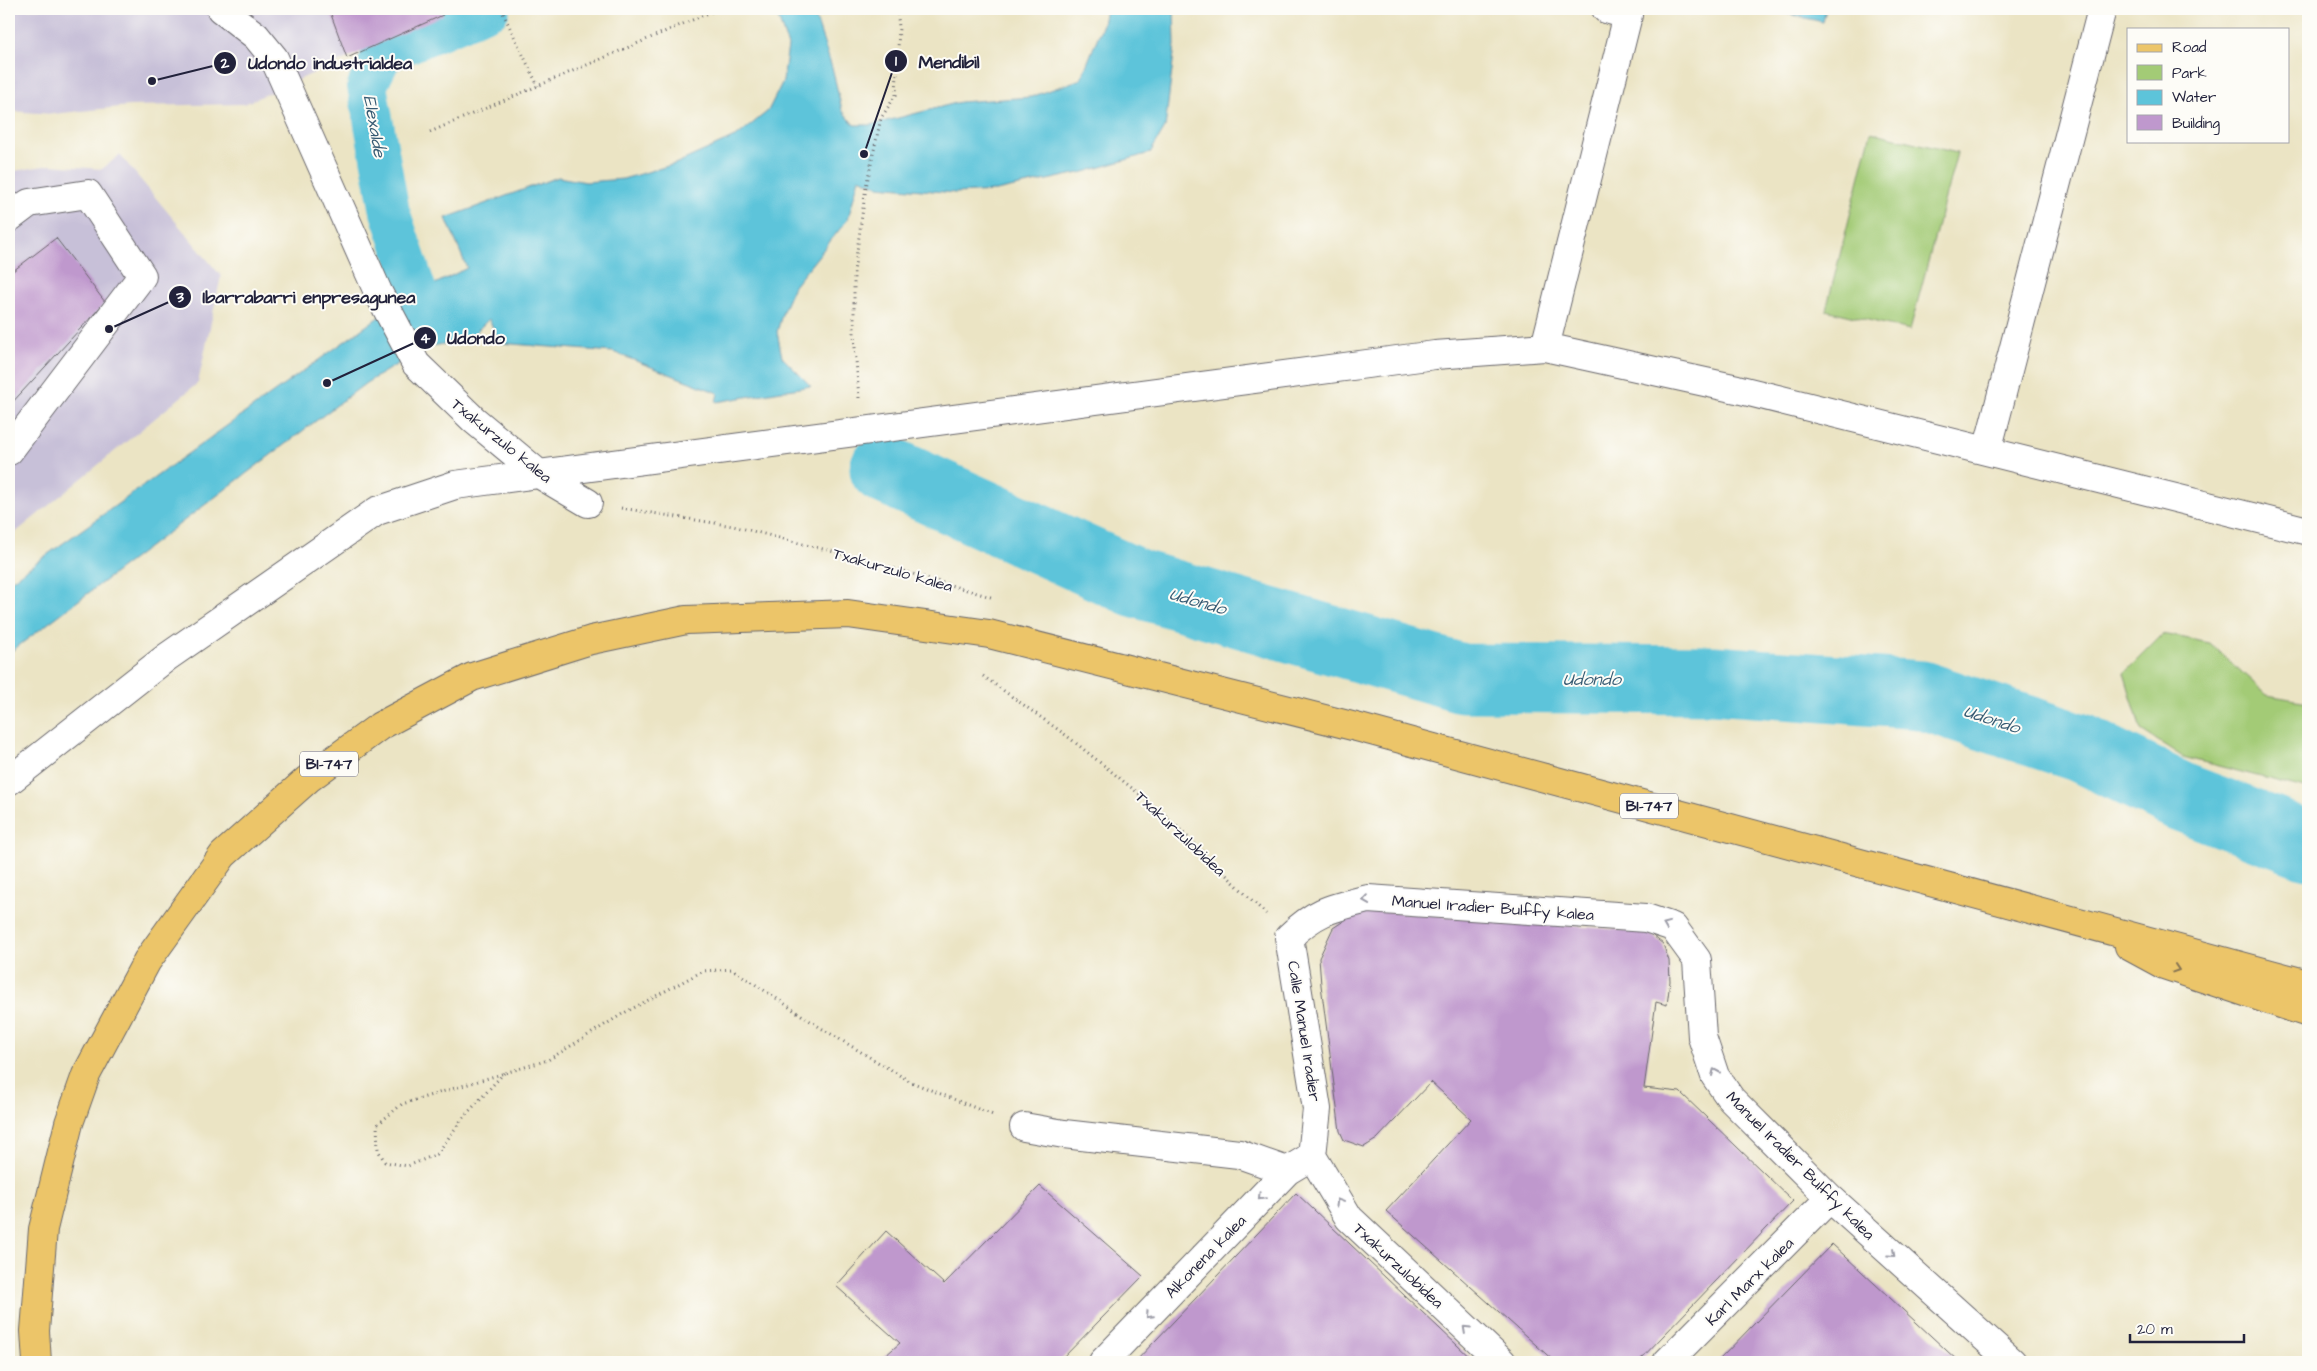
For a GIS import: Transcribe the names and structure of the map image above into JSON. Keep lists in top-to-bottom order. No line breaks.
{"streets":{"main road":["BI-747"],"street":["Txakurzulo kalea","Txakurzulobidea","Manuel Iradier Bulffy kalea","Calle Manuel Iradier","Alkonena kalea","Karl Marx kalea"]},"crossings":[["Txakurzulobidea","Manuel Iradier Bulffy kalea"],["Txakurzulobidea","Calle Manuel Iradier"],["Txakurzulobidea","Alkonena kalea"],["Manuel Iradier Bulffy kalea","Calle Manuel Iradier"],["Manuel Iradier Bulffy kalea","Karl Marx kalea"],["Calle Manuel Iradier","Alkonena kalea"]],"one_way":["Txakurzulobidea","Alkonena kalea"],"water":["Elexalde","Udondo"],"places":["Udondo industrialdea","Mendibil","Ibarrabarri enpresagunea","Udondo"],"legend":["Road","Park","Water","Building"],"scale_bar":"20 m"}
